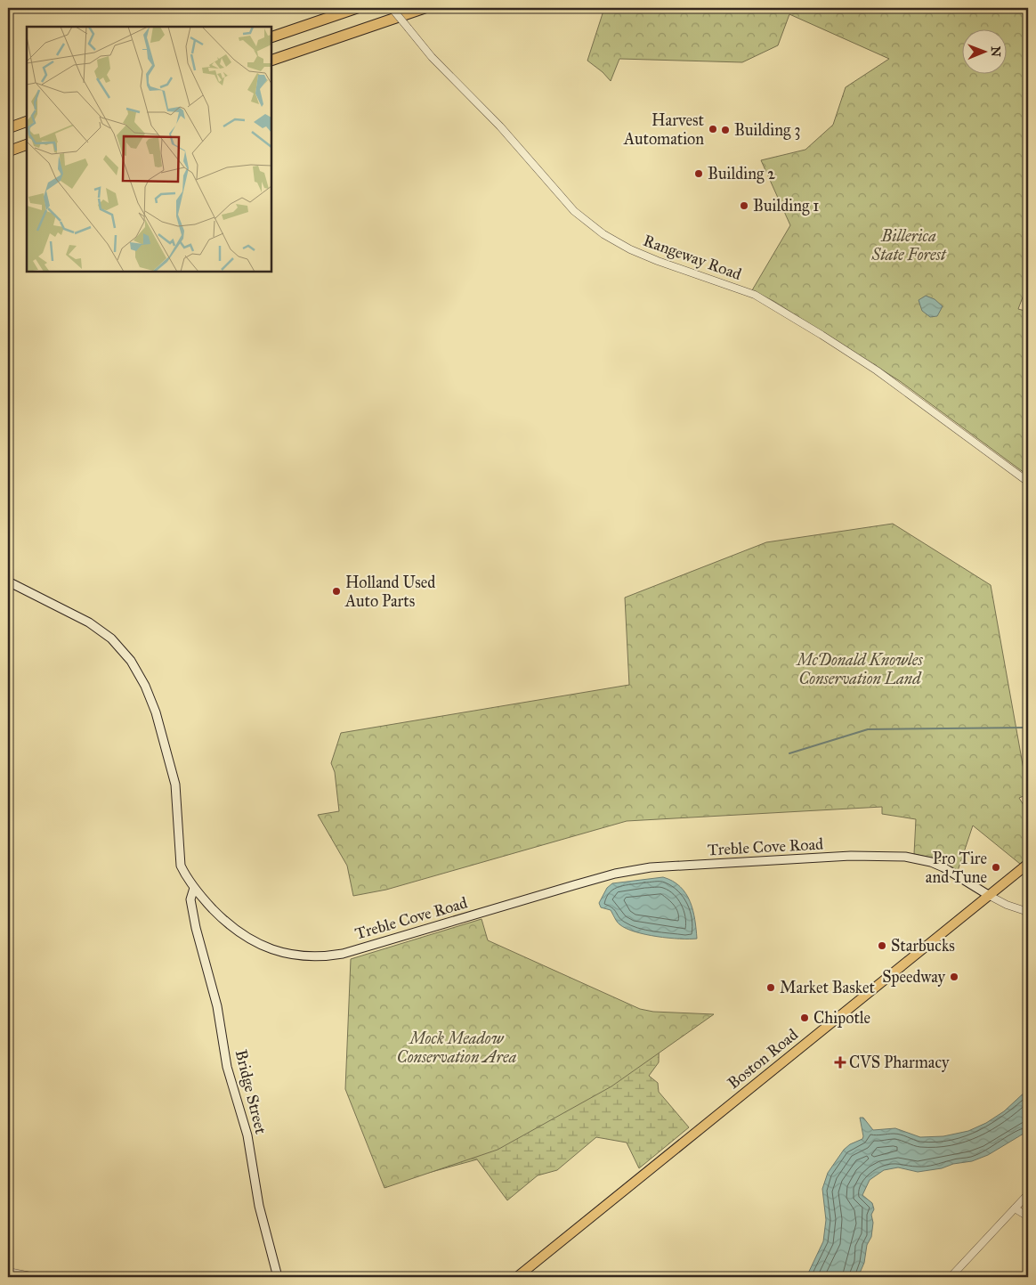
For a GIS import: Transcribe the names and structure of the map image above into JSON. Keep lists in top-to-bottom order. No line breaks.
{"streets":{"main road":["Treble Cove Road","Boston Road","Bridge Street"],"street":["Rangeway Road"]},"crossings":[["Treble Cove Road","Boston Road"],["Treble Cove Road","Bridge Street"]],"parks":["Billerica State Forest","McDonald Knowles Conservation Land","Mock Meadow Conservation Area"],"places":{"other":["Harvest Automation","Building 3","Building 2","Building 1","Holland Used Auto Parts","Pro Tire and Tune","Starbucks","Speedway","Market Basket","Chipotle"],"health":["CVS Pharmacy"]},"north":"right"}
